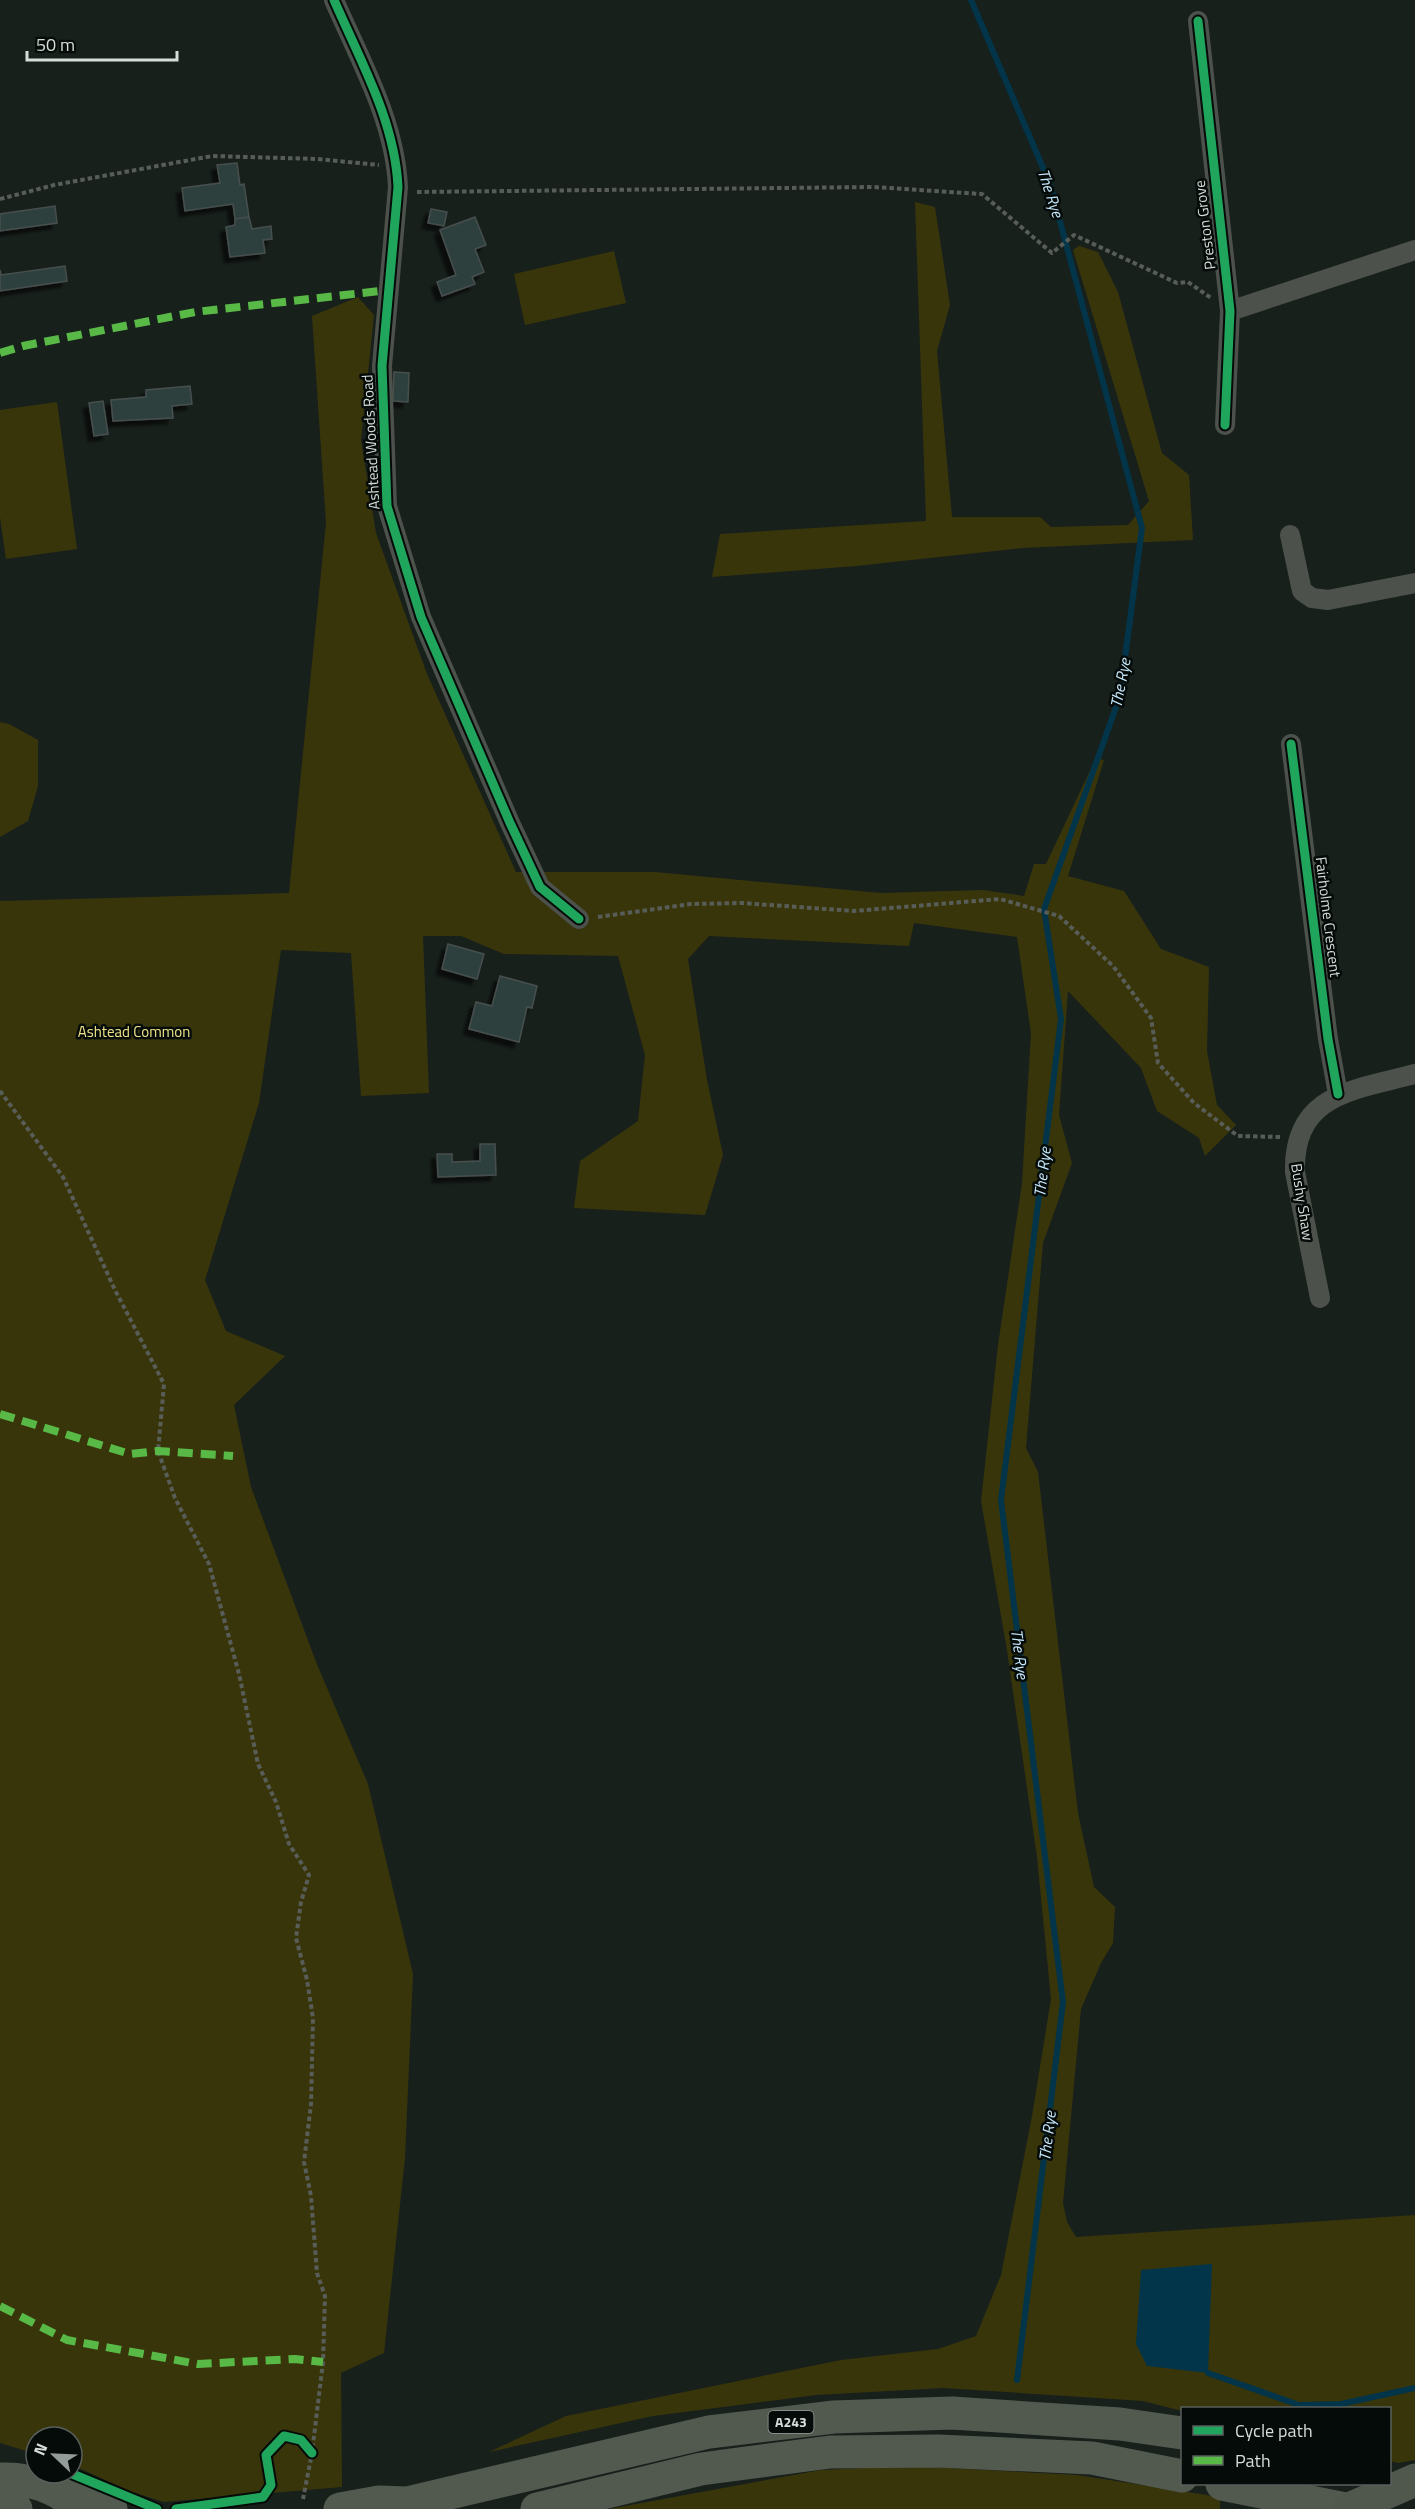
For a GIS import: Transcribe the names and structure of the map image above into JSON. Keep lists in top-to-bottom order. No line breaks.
{"streets":{"highway":["A243"],"street":["Preston Grove","Ashtead Woods Road","Fairholme Crescent","Bushy Shaw"]},"crossings":[["Fairholme Crescent","Bushy Shaw"]],"water":["The Rye"],"parks":["Ashtead Common"],"legend":["Cycle path","Path"],"scale_bar":"50 m","north":"top left"}
